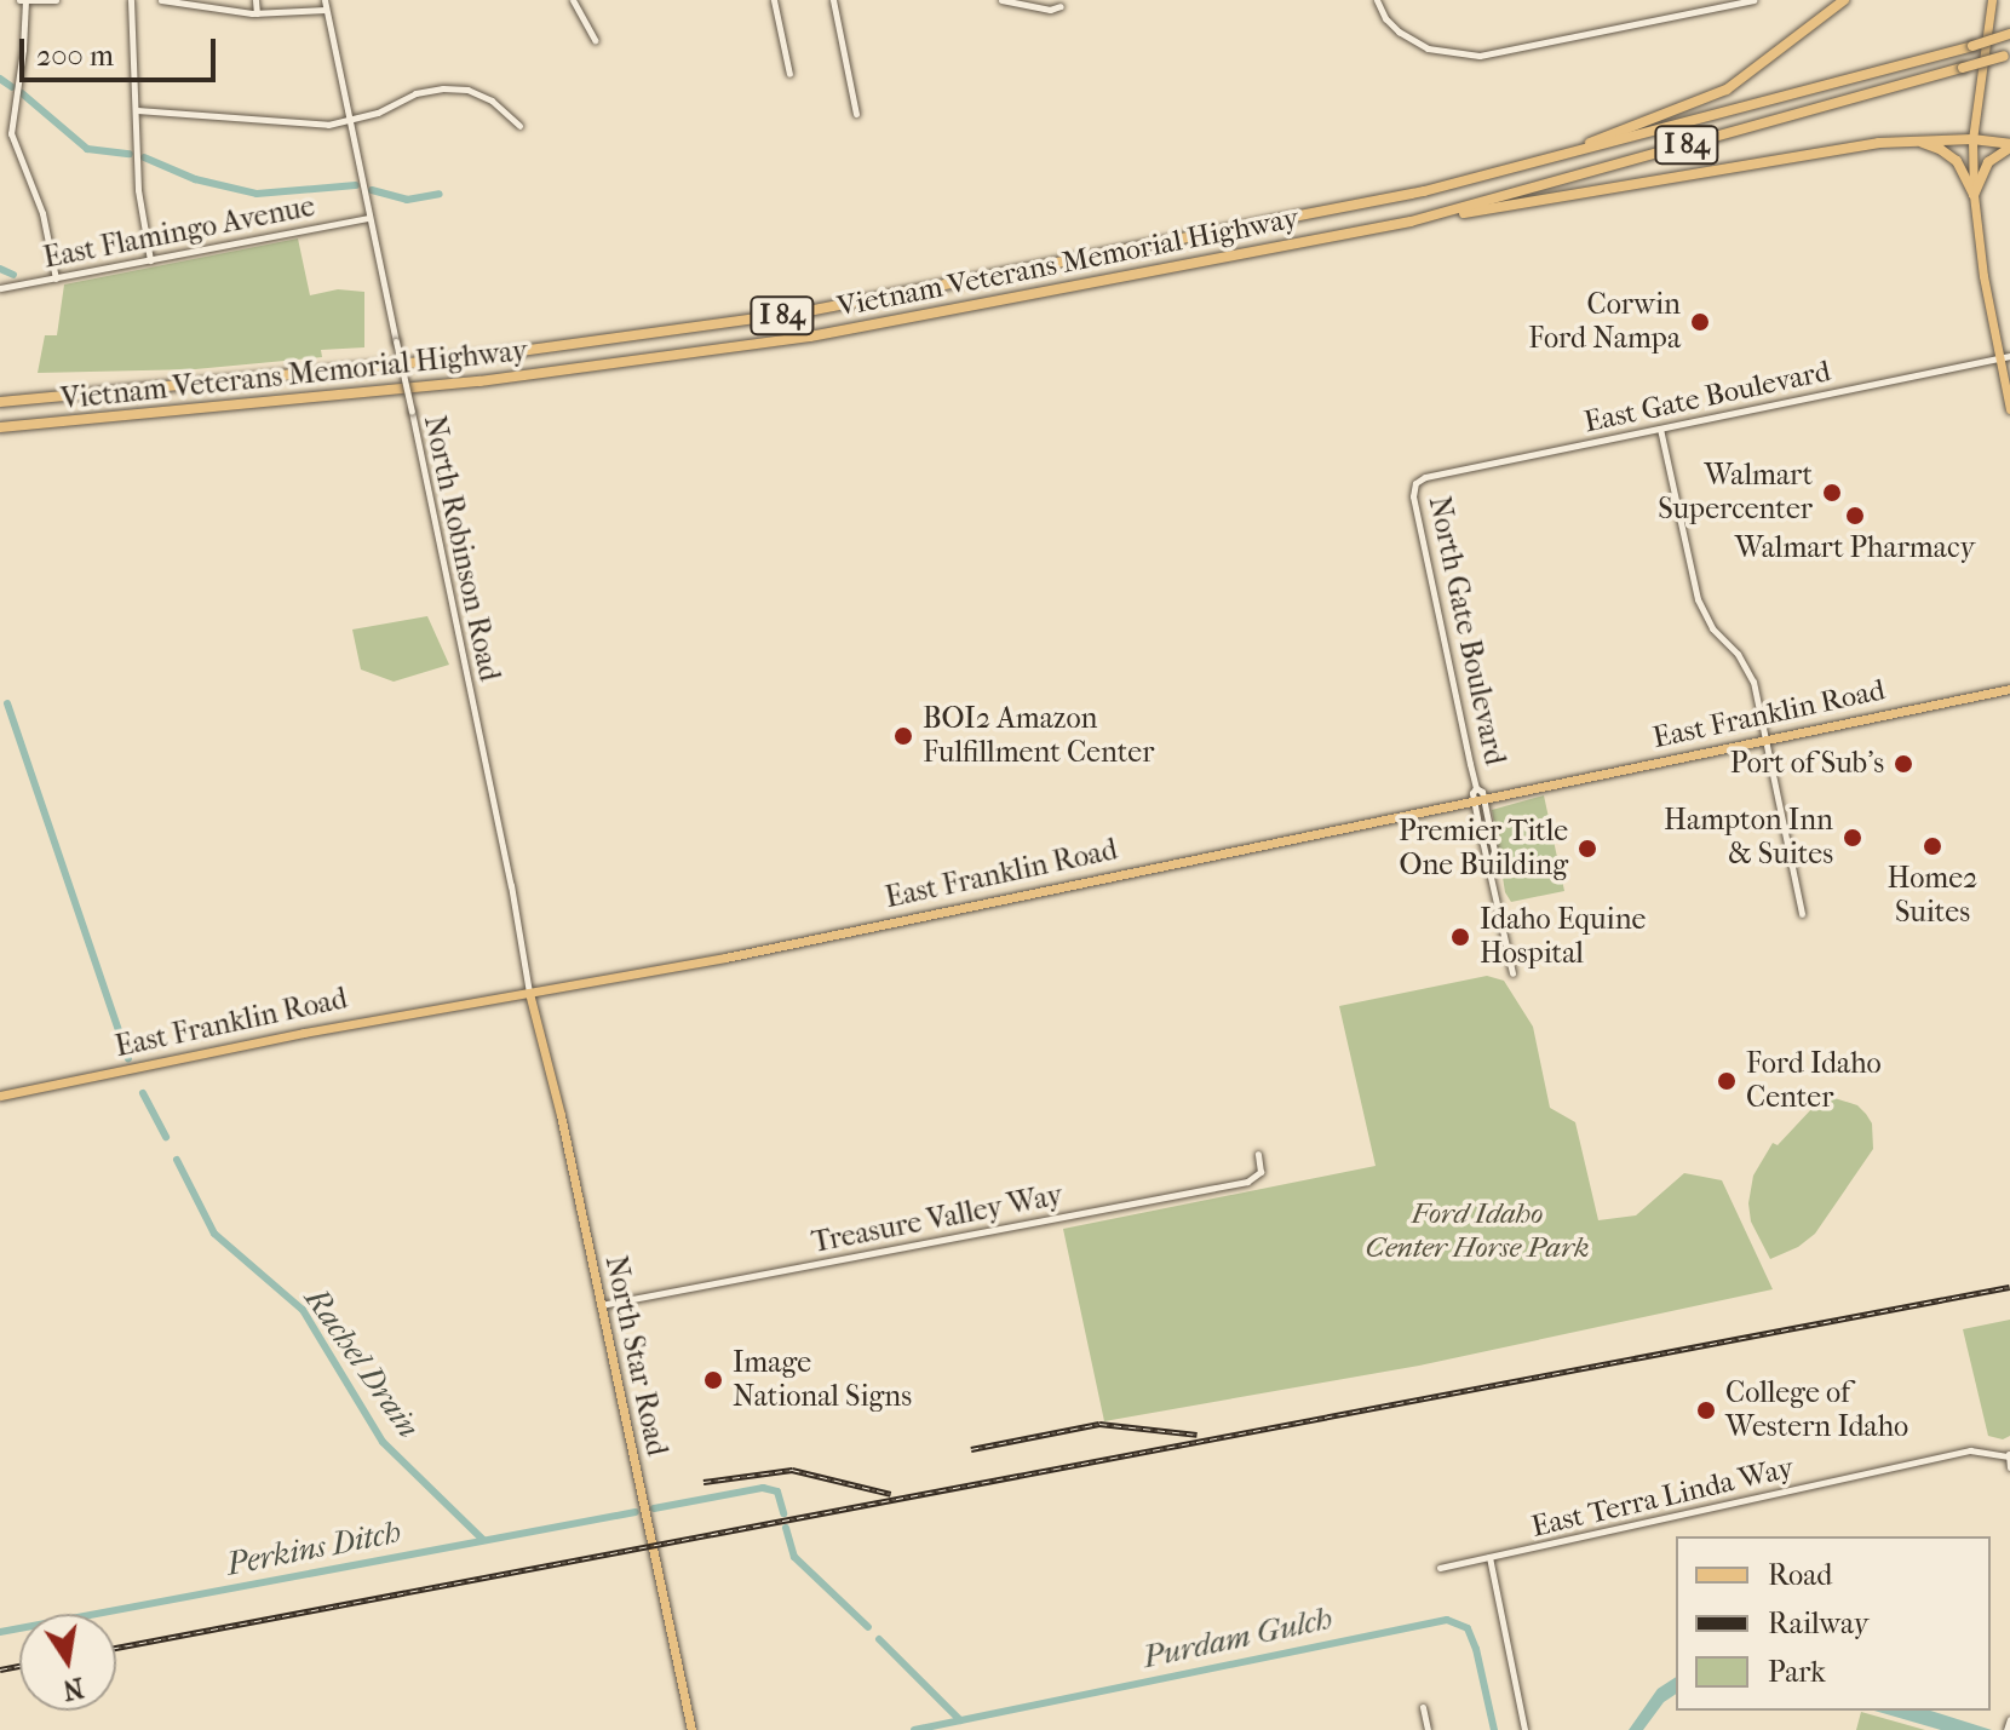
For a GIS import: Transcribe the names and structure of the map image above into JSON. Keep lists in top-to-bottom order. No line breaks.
{"streets":{"highway":["I 84","Vietnam Veterans Memorial Highway"],"main road":["East Franklin Road","North Star Road"],"street":["East Flamingo Avenue","East Gate Boulevard","North Robinson Road","North Gate Boulevard","Treasure Valley Way","East Terra Linda Way"]},"crossings":[["East Flamingo Avenue","North Robinson Road"],["East Gate Boulevard","North Gate Boulevard"],["North Robinson Road","East Franklin Road"],["North Robinson Road","North Star Road"],["North Gate Boulevard","East Franklin Road"],["East Franklin Road","North Star Road"],["Treasure Valley Way","North Star Road"]],"water":["Rachel Drain","Perkins Ditch","Purdam Gulch"],"parks":["Ford Idaho Center Horse Park"],"places":["Corwin Ford Nampa","Walmart Supercenter","Walmart Pharmacy","BOI2 Amazon Fulfillment Center","Port of Sub's","Hampton Inn & Suites","Home2 Suites","Premier Title One Building","Idaho Equine Hospital","Ford Idaho Center","Image National Signs","College of Western Idaho"],"legend":["Road","Railway","Park"],"scale_bar":"200 m","north":"bottom"}
